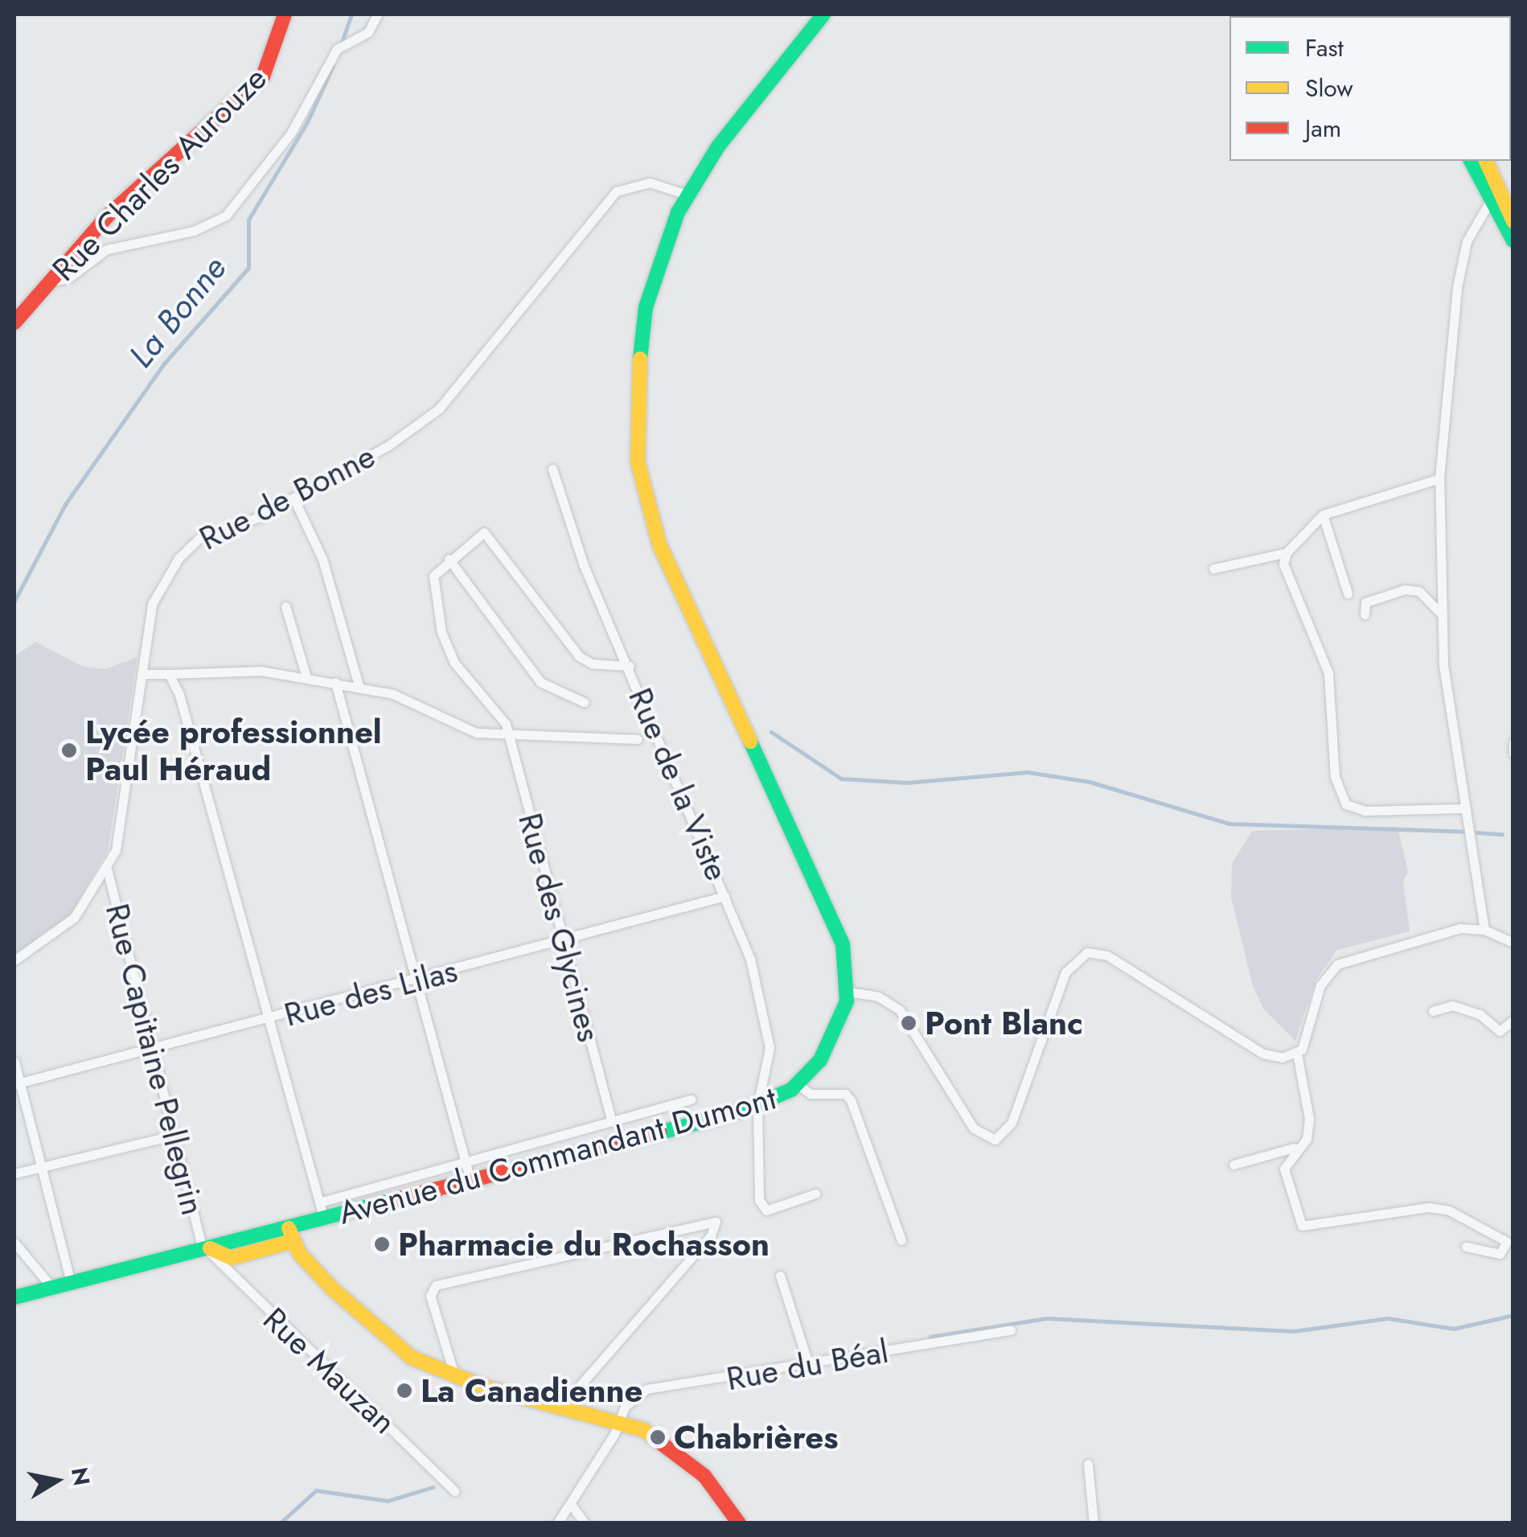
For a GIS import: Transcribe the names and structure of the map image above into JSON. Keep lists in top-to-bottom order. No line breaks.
{"streets":{"main road":["Rue Charles Aurouze","Avenue du Commandant Dumont"],"street":["Rue de Bonne","Rue de la Viste","Rue des Glycines","Rue des Lilas","Rue Capitaine Pellegrin","Rue du Béal","Rue Mauzan"]},"crossings":[["Rue de Bonne","Rue Capitaine Pellegrin"],["Rue de Bonne","Avenue du Commandant Dumont"],["Rue de la Viste","Rue des Lilas"],["Rue de la Viste","Avenue du Commandant Dumont"],["Rue des Glycines","Rue des Lilas"],["Rue des Lilas","Rue Capitaine Pellegrin"],["Rue Capitaine Pellegrin","Avenue du Commandant Dumont"],["Rue Capitaine Pellegrin","Rue Mauzan"],["Avenue du Commandant Dumont","Rue Mauzan"]],"water":["La Bonne"],"places":["Lycée professionnel Paul Héraud","Pont Blanc","Pharmacie du Rochasson","La Canadienne","Chabrières"],"legend":["Fast","Slow","Jam"],"north":"right"}
